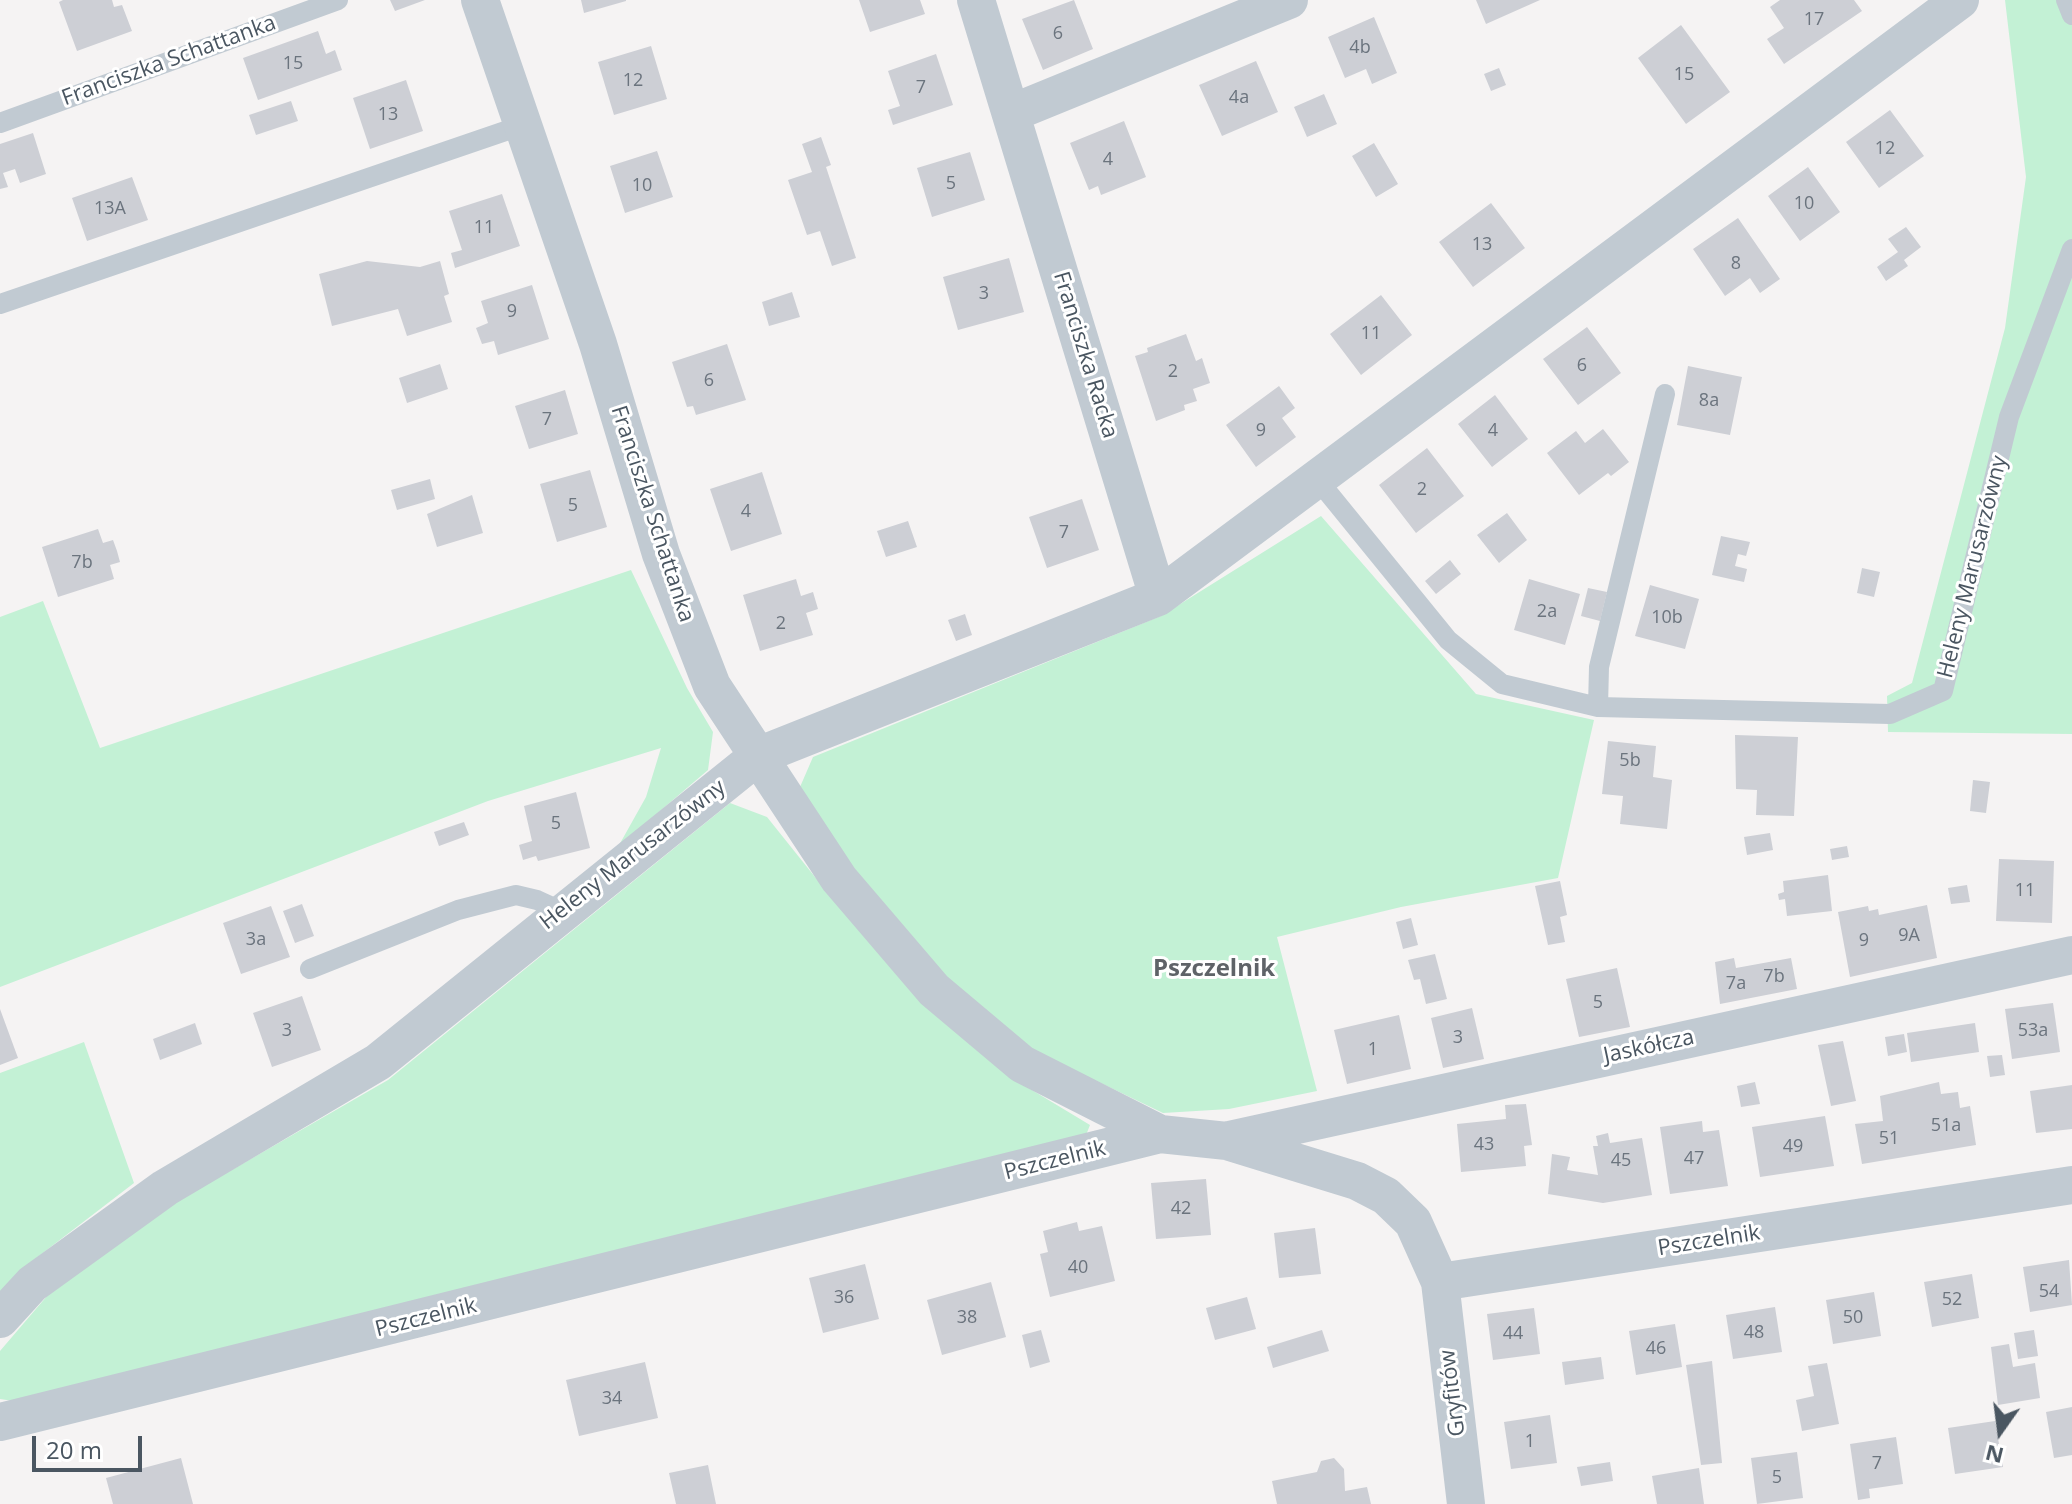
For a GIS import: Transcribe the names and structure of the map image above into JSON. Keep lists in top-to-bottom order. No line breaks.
{"streets":{"street":["Franciszka Schattanka","Franciszka Racka","Heleny Marusarzówny","Jaskółcza","Pszczelnik","Gryfitów"]},"crossings":[["Franciszka Schattanka","Heleny Marusarzówny"],["Franciszka Schattanka","Pszczelnik"],["Franciszka Racka","Heleny Marusarzówny"],["Jaskółcza","Pszczelnik"],["Pszczelnik","Gryfitów"]],"districts":["Pszczelnik"],"house_numbers":["17","6","4b","15","15","12","7","4a","13","12","4","5","10","10","13A","11","13","8","3","9","11","6","2","6","8a","7","9","4","2","5","4","7","7b","2a","10b","2","5b","5","11","9A","3a","9","7b","7a","5","3","53a","3","1","51a","51","43","49","47","45","42","40","54","36","52","38","50","48","44","46","34","1","7","5"],"scale_bar":"20 m","north":"bottom"}
